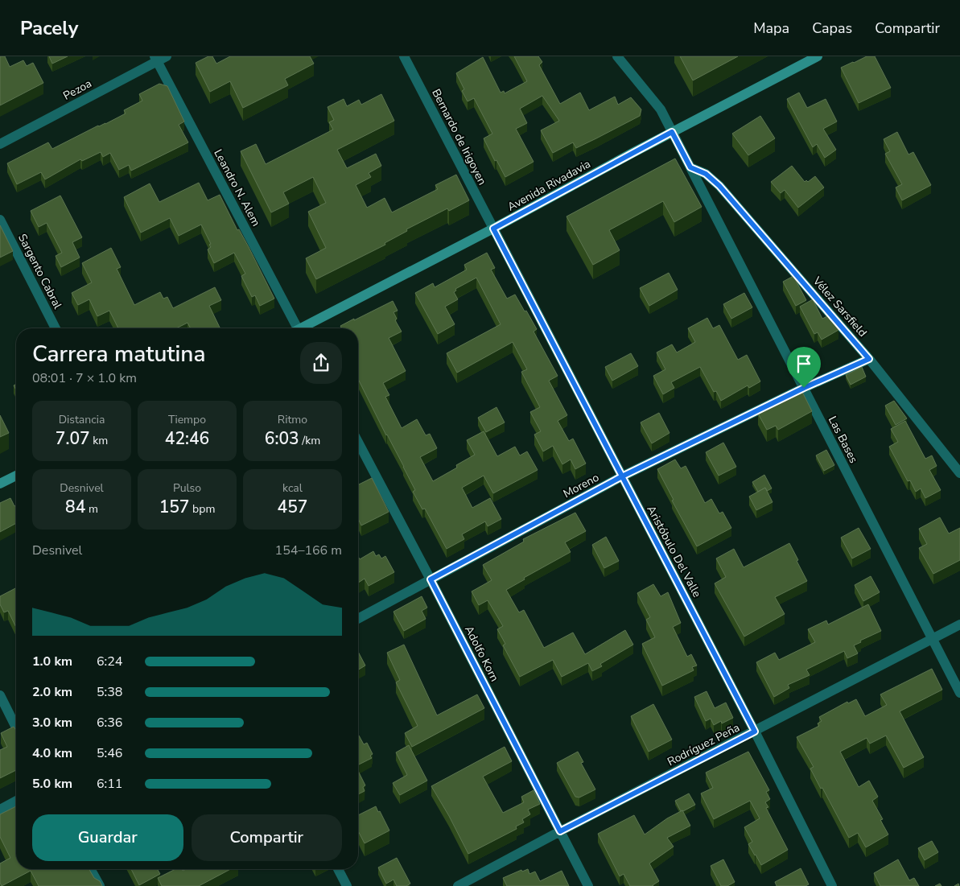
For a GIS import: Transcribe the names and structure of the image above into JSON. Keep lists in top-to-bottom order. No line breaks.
{"streets":{"main road":["Avenida Rivadavia"],"street":["Pezoa","Bernardo de Irigoyen","Leandro N. Alem","Sargento Cabral","Vélez Sarsfield","Las Bases","Moreno","Aristóbulo Del Valle","Adolfo Korn","Rodríguez Peña"]},"crossings":[["Pezoa","Leandro N. Alem"],["Bernardo de Irigoyen","Avenida Rivadavia"],["Bernardo de Irigoyen","Aristóbulo Del Valle"],["Avenida Rivadavia","Las Bases"],["Avenida Rivadavia","Aristóbulo Del Valle"],["Vélez Sarsfield","Las Bases"],["Vélez Sarsfield","Moreno"],["Las Bases","Moreno"],["Las Bases","Rodríguez Peña"],["Moreno","Aristóbulo Del Valle"],["Moreno","Adolfo Korn"],["Aristóbulo Del Valle","Rodríguez Peña"],["Adolfo Korn","Rodríguez Peña"]],"page":{"header":"Pacely","nav":["Mapa","Capas","Compartir"],"heading":["Carrera matutina","08:01 · 7 × 1.0 km"],"stats":[["Distancia","7.07 km"],["Tiempo","42:46"],["Ritmo","6:03 /km"],["Desnivel","84 m"],["Pulso","157 bpm"],["kcal","457"]],"chart":["Desnivel","154–166 m"],"list":[{"name":"1.0 km","note":"6:24"},{"name":"2.0 km","note":"5:38"},{"name":"3.0 km","note":"6:36"},{"name":"4.0 km","note":"5:46"},{"name":"5.0 km","note":"6:11"}],"buttons":["Guardar","Compartir"]}}
